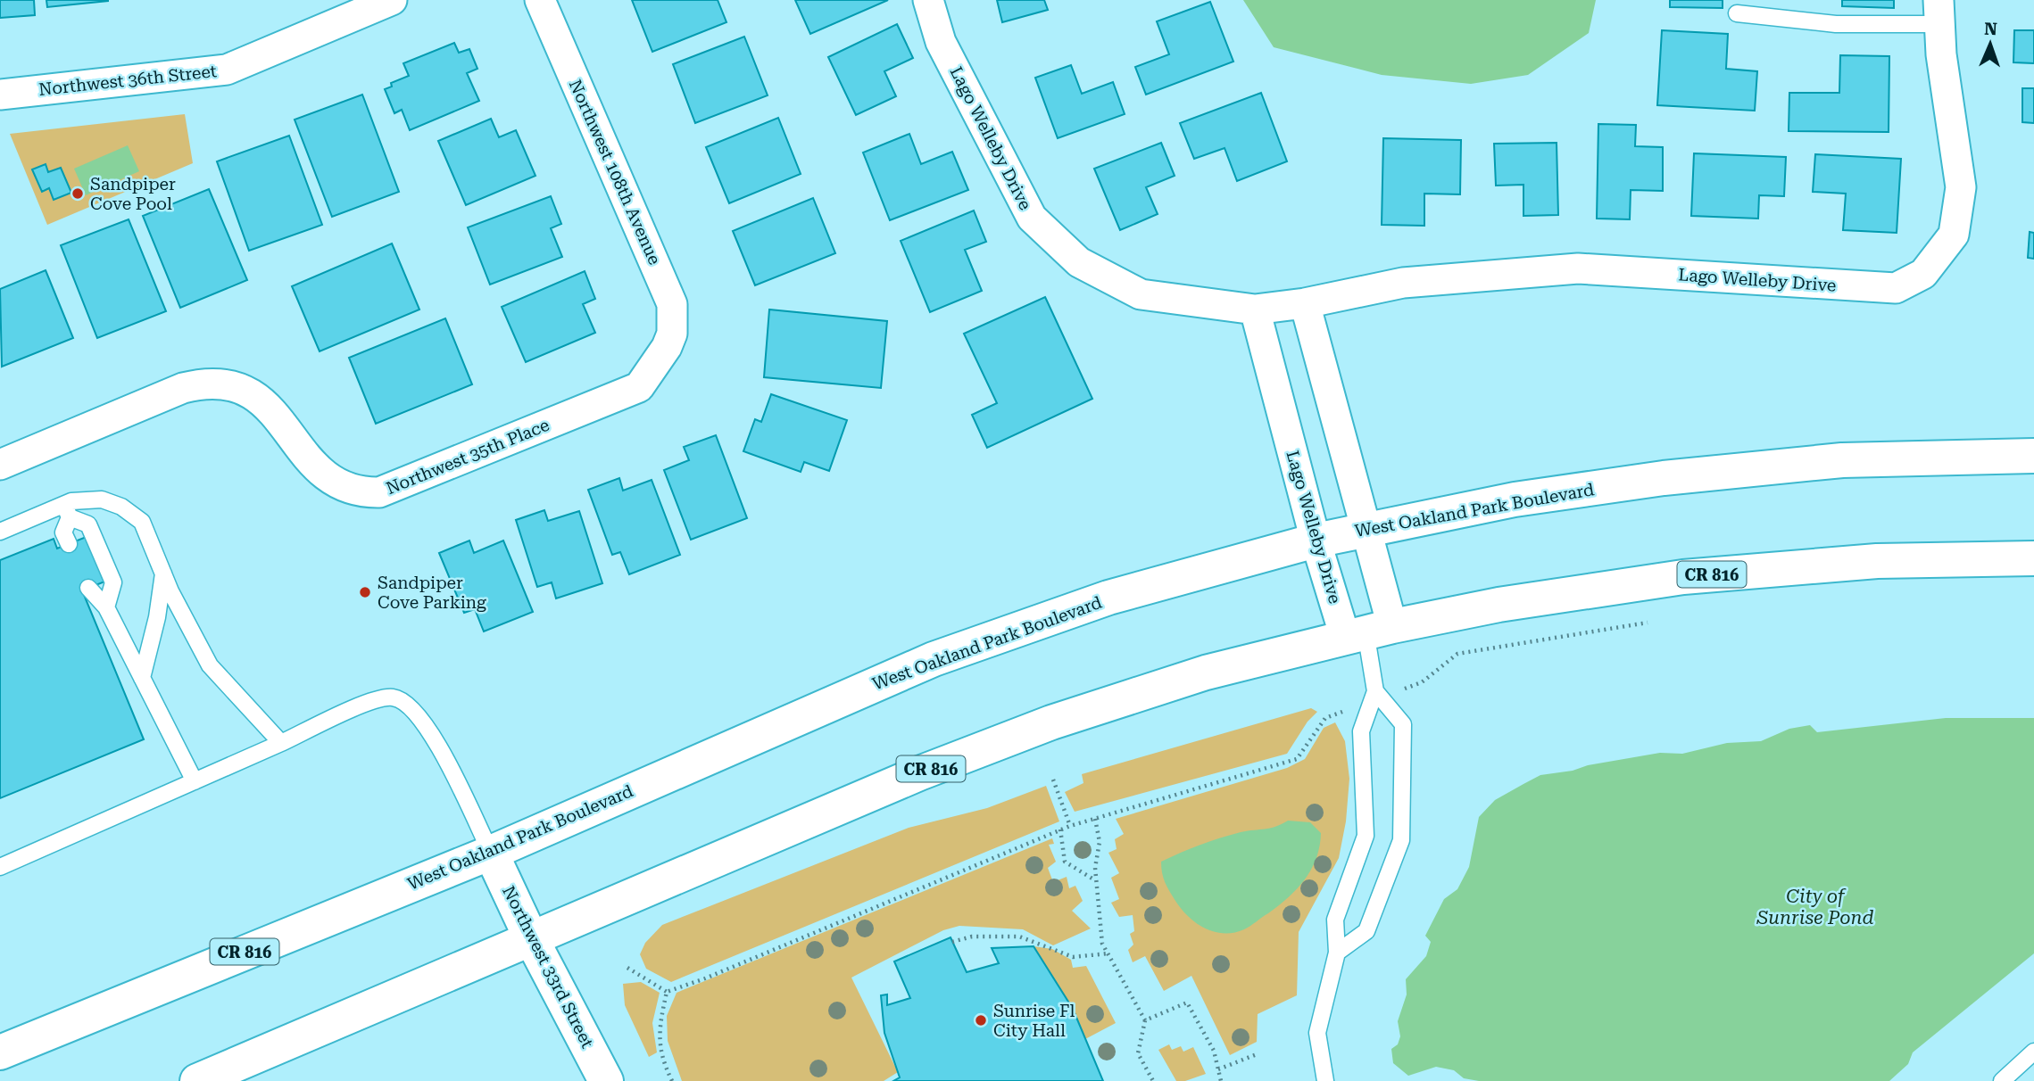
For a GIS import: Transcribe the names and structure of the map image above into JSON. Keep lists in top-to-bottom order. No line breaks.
{"streets":{"main road":["West Oakland Park Boulevard","CR 816","Northwest 33rd Street"],"street":["Northwest 36th Street","Lago Welleby Drive","Northwest 108th Avenue","Northwest 35th Place"]},"crossings":[["Lago Welleby Drive","West Oakland Park Boulevard"],["Lago Welleby Drive","CR 816"],["Northwest 108th Avenue","Northwest 35th Place"],["West Oakland Park Boulevard","Northwest 33rd Street"],["CR 816","Northwest 33rd Street"]],"water":["City of Sunrise Pond"],"places":["Sandpiper Cove Pool","Sandpiper Cove Parking","Sunrise Fl City Hall"],"north":"top"}
